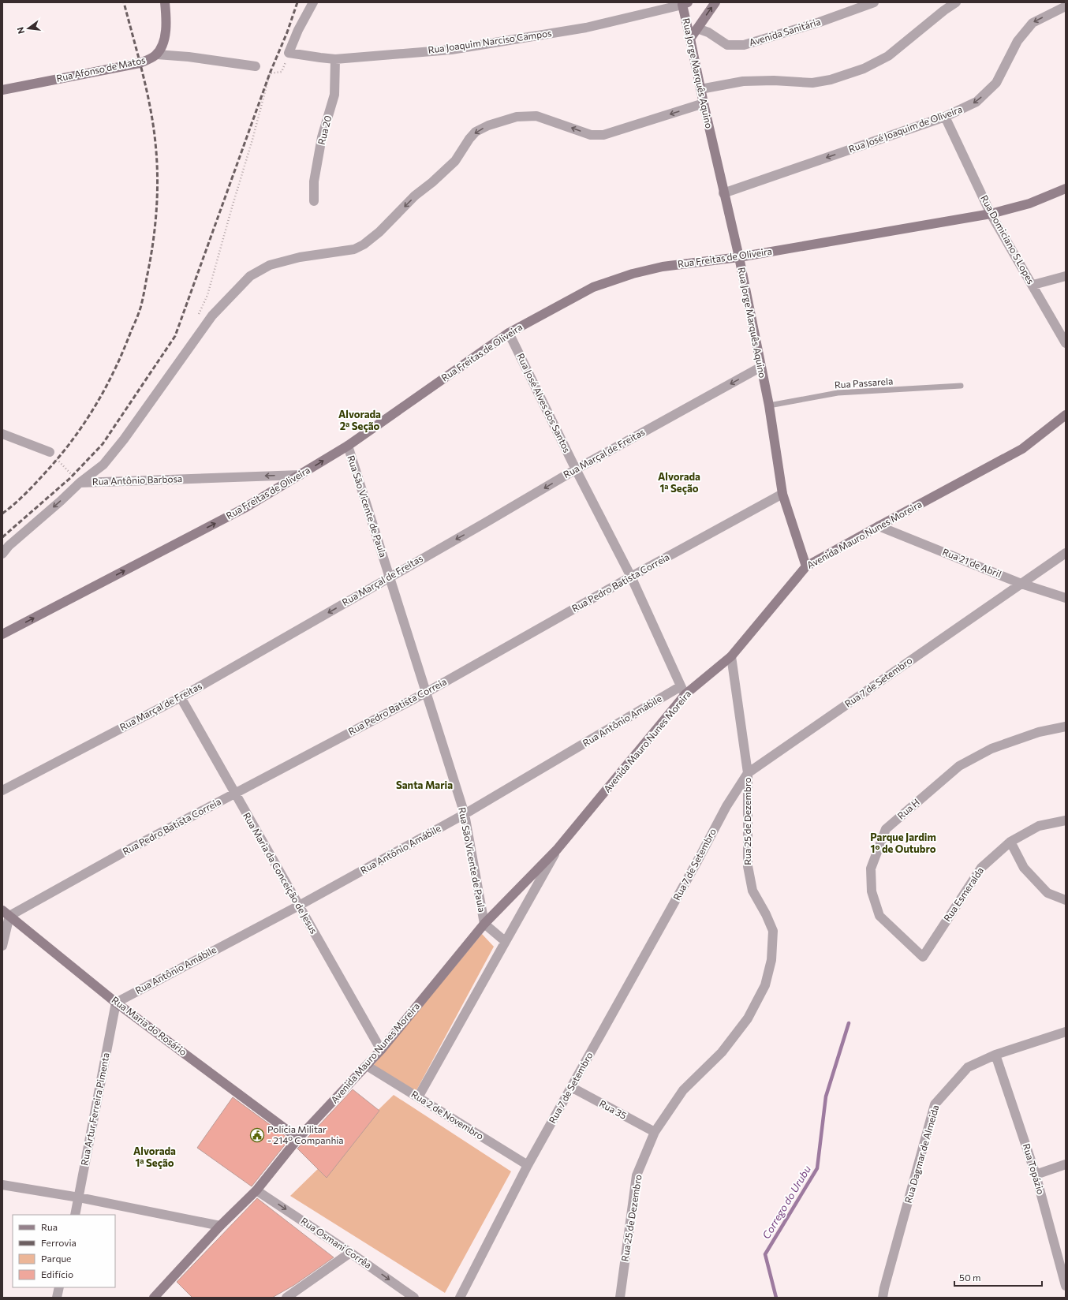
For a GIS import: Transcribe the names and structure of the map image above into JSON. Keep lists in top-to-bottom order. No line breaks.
{"streets":{"street":["Avenida Sanitária","Rua Joaquim Narciso Campos","Rua Afonso de Matos","Rua Jorge Marquês Aquino","Rua José Joaquim de Oliveira","Rua 20","Rua Domiciano S Lopes","Rua Freitas de Oliveira","Rua José Alves dos Santos","Rua Marçal de Freitas","Rua Antônio Barbosa","Rua São Vicente de Paula","Avenida Mauro Nunes Moreira","Rua 21 de Abril","Rua Pedro Batista Correia","Rua 7 de Setembro","Rua Antônio Amábile","Rua H","Rua 25 de Dezembro","Rua Maria da Conceição de Jesus","Rua Esmeralda","Rua Maria do Rosário","Rua Artur Ferreira Pimenta","Rua 35","Rua 2 de Novembro","Rua Dagmar de Almeida","Rua Topázio","Rua Osmani Corrêa"],"lane":["Rua Passarela"]},"crossings":[["Rua Joaquim Narciso Campos","Rua Jorge Marquês Aquino"],["Rua Joaquim Narciso Campos","Rua 20"],["Rua Jorge Marquês Aquino","Rua José Joaquim de Oliveira"],["Rua Jorge Marquês Aquino","Rua Freitas de Oliveira"],["Rua Jorge Marquês Aquino","Rua Passarela"],["Rua Jorge Marquês Aquino","Rua Marçal de Freitas"],["Rua Jorge Marquês Aquino","Avenida Mauro Nunes Moreira"],["Rua Jorge Marquês Aquino","Rua Pedro Batista Correia"],["Rua José Joaquim de Oliveira","Rua Domiciano S Lopes"],["Rua Domiciano S Lopes","Rua Freitas de Oliveira"],["Rua Freitas de Oliveira","Rua José Alves dos Santos"],["Rua Freitas de Oliveira","Rua Antônio Barbosa"],["Rua Freitas de Oliveira","Rua São Vicente de Paula"],["Rua José Alves dos Santos","Rua Marçal de Freitas"],["Rua José Alves dos Santos","Avenida Mauro Nunes Moreira"],["Rua José Alves dos Santos","Rua Pedro Batista Correia"],["Rua José Alves dos Santos","Rua Antônio Amábile"],["Rua Marçal de Freitas","Rua São Vicente de Paula"],["Rua Marçal de Freitas","Rua Maria da Conceição de Jesus"],["Rua São Vicente de Paula","Avenida Mauro Nunes Moreira"],["Rua São Vicente de Paula","Rua Pedro Batista Correia"],["Rua São Vicente de Paula","Rua Antônio Amábile"],["Avenida Mauro Nunes Moreira","Rua 21 de Abril"],["Avenida Mauro Nunes Moreira","Rua Antônio Amábile"],["Avenida Mauro Nunes Moreira","Rua 25 de Dezembro"],["Avenida Mauro Nunes Moreira","Rua Maria da Conceição de Jesus"],["Avenida Mauro Nunes Moreira","Rua Maria do Rosário"],["Avenida Mauro Nunes Moreira","Rua 2 de Novembro"],["Avenida Mauro Nunes Moreira","Rua Osmani Corrêa"],["Rua 21 de Abril","Rua 7 de Setembro"],["Rua Pedro Batista Correia","Rua Maria da Conceição de Jesus"],["Rua Pedro Batista Correia","Rua Maria do Rosário"],["Rua 7 de Setembro","Rua 25 de Dezembro"],["Rua 7 de Setembro","Rua 35"],["Rua 7 de Setembro","Rua 2 de Novembro"],["Rua Antônio Amábile","Rua Maria da Conceição de Jesus"],["Rua Antônio Amábile","Rua Maria do Rosário"],["Rua Antônio Amábile","Rua Artur Ferreira Pimenta"],["Rua H","Rua Esmeralda"],["Rua 25 de Dezembro","Rua 35"],["Rua Maria do Rosário","Rua Artur Ferreira Pimenta"],["Rua Dagmar de Almeida","Rua Topázio"]],"one_way":["Rua Marçal de Freitas","Rua Antônio Barbosa","Rua Osmani Corrêa"],"districts":["Alvorada 2ª Seção","Alvorada 1ª Seção","Santa Maria","Parque Jardim 1º de Outubro","Alvorada 1ª Seção"],"water":["Corrego do Urubu"],"places":{"public building":["Polícia Militar - 214° Companhia"]},"legend":["Rua","Ferrovia","Parque","Edifício"],"scale_bar":"50 m","north":"left"}
